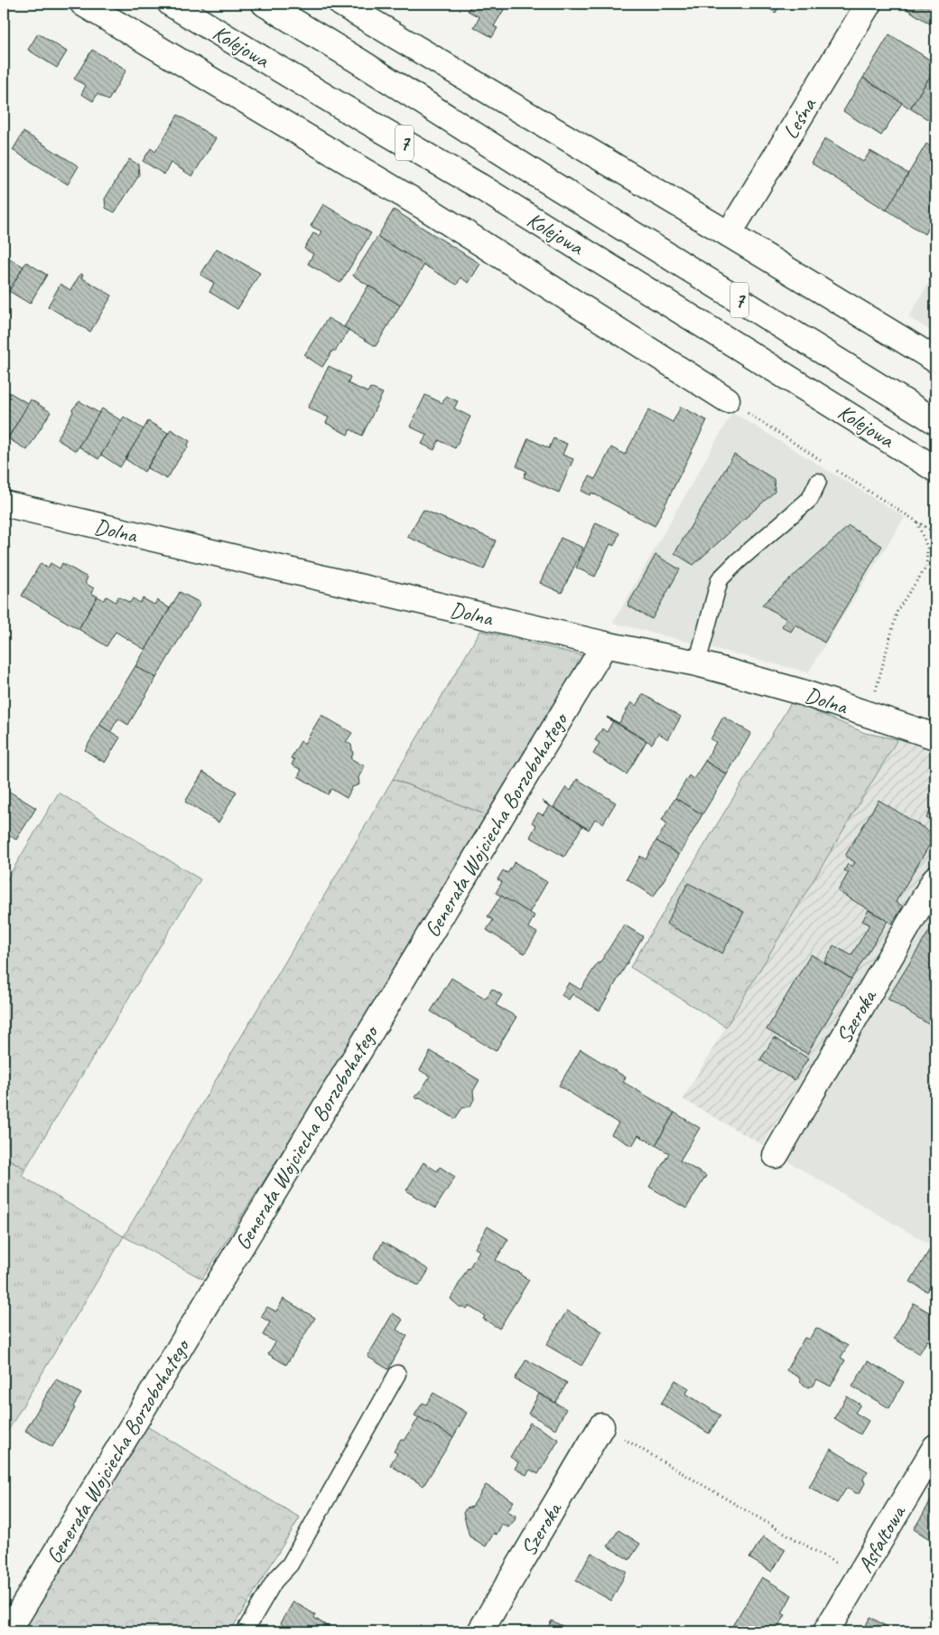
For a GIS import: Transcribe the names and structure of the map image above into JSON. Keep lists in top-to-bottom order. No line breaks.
{"streets":{"main road":["Kolejowa","Leśna","7","Dolna","Generała Wojciecha Borzobohatego","Szeroka","Asfaltowa"]},"crossings":[["Dolna","Generała Wojciecha Borzobohatego"]]}
